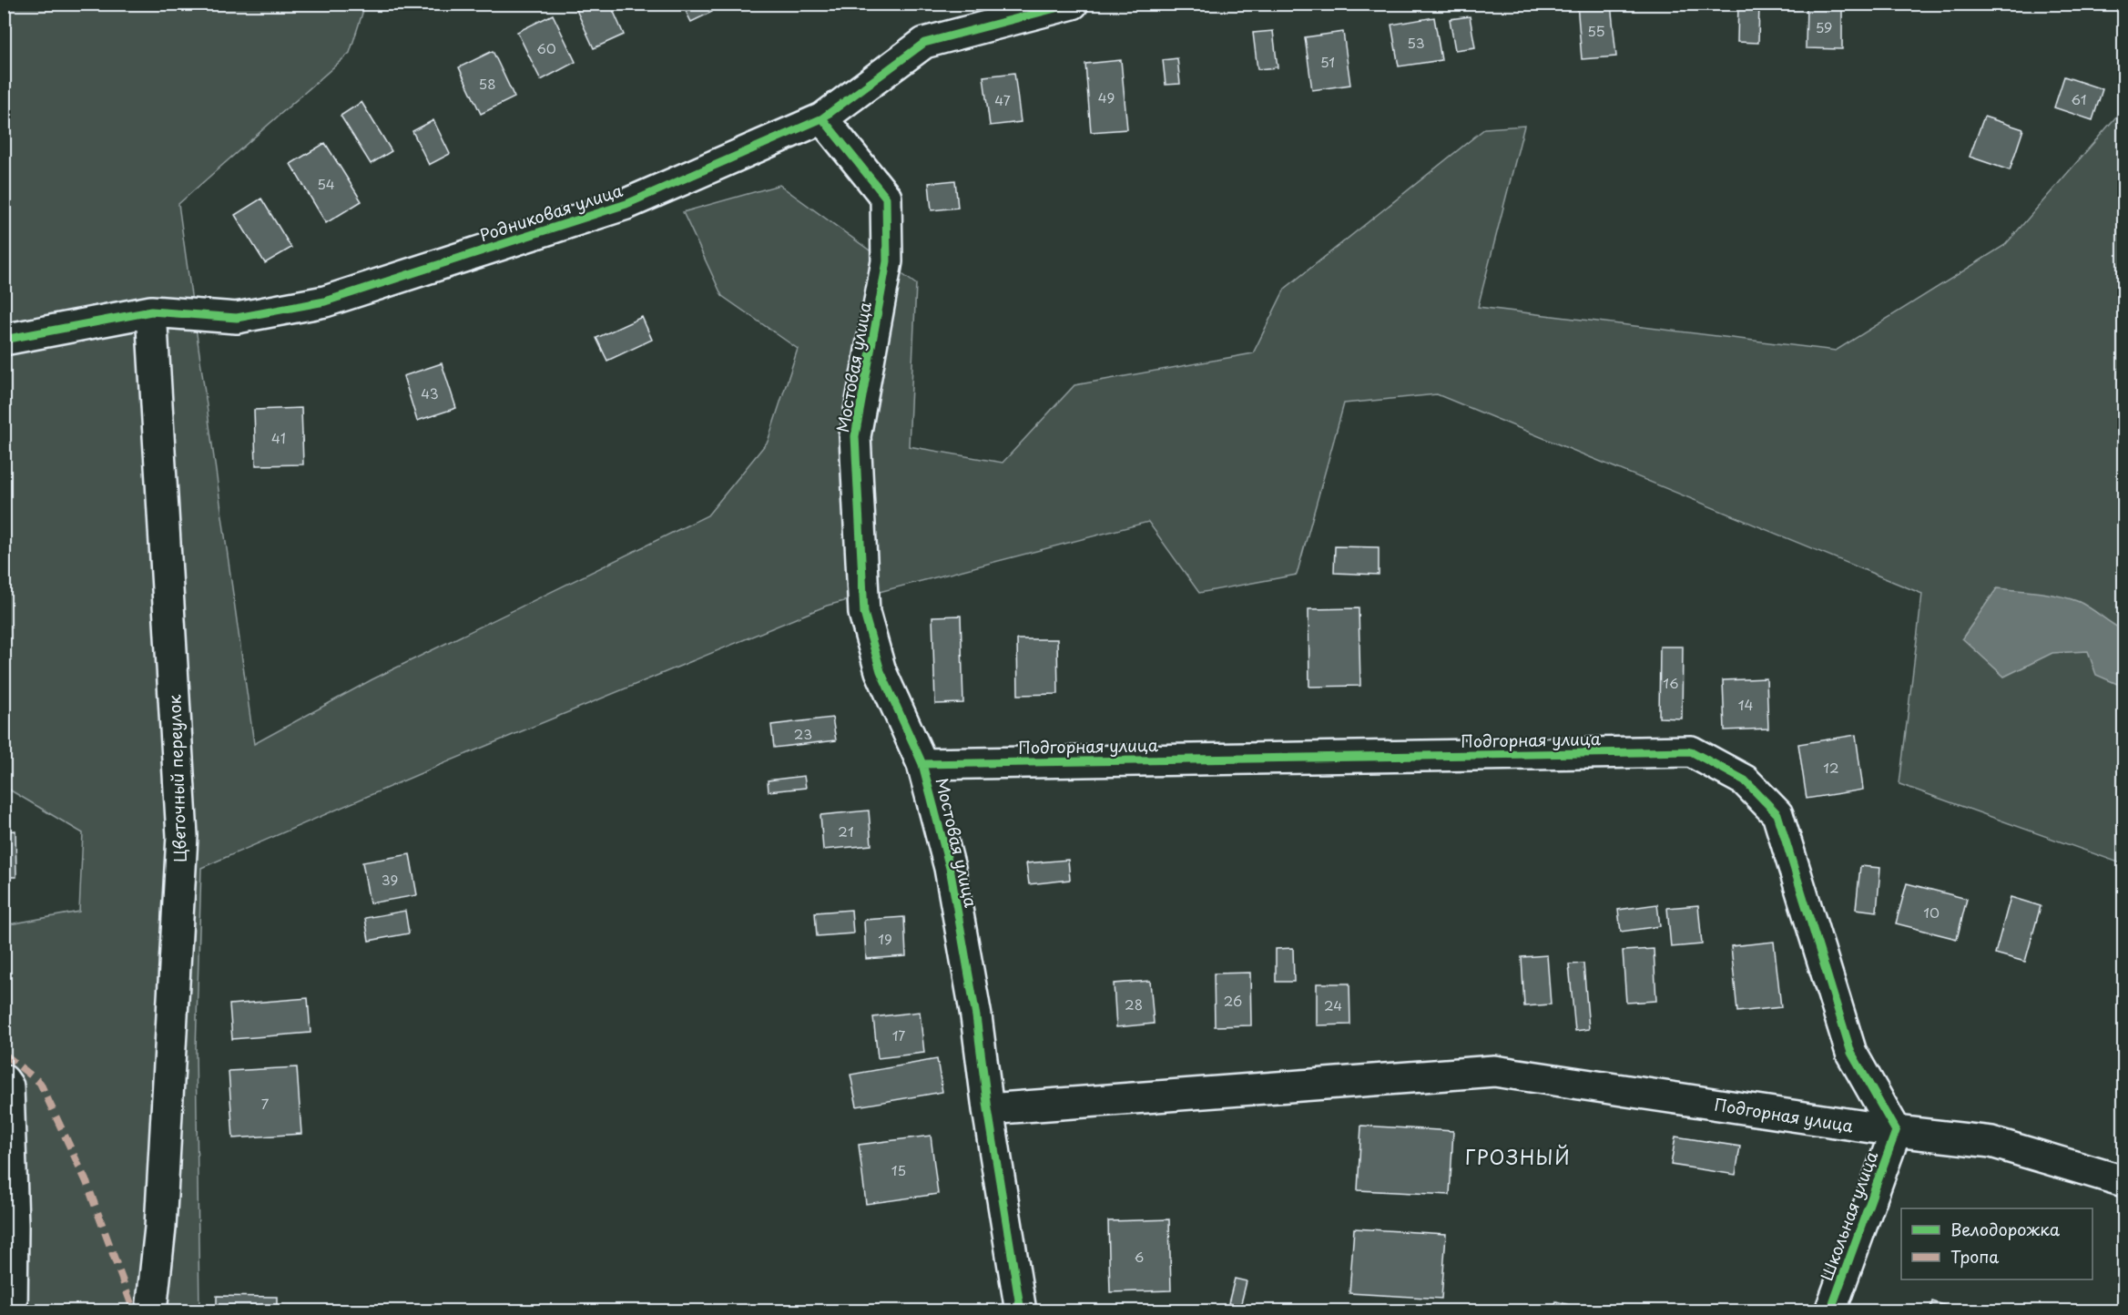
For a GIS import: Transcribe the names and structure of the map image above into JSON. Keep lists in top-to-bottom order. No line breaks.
{"streets":{"street":["Родниковая улица","Мостовая улица","Подгорная улица","Цветочный переулок","Школьная улица"]},"crossings":[["Родниковая улица","Мостовая улица"],["Родниковая улица","Цветочный переулок"],["Мостовая улица","Подгорная улица"],["Подгорная улица","Школьная улица"]],"districts":["ГРОЗНЫЙ"],"house_numbers":["59","55","53","60","51","58","49","61","47","54","43","41","16","14","23","12","21","39","10","19","26","28","24","17","7","15","6"],"legend":["Велодорожка","Тропа"]}
